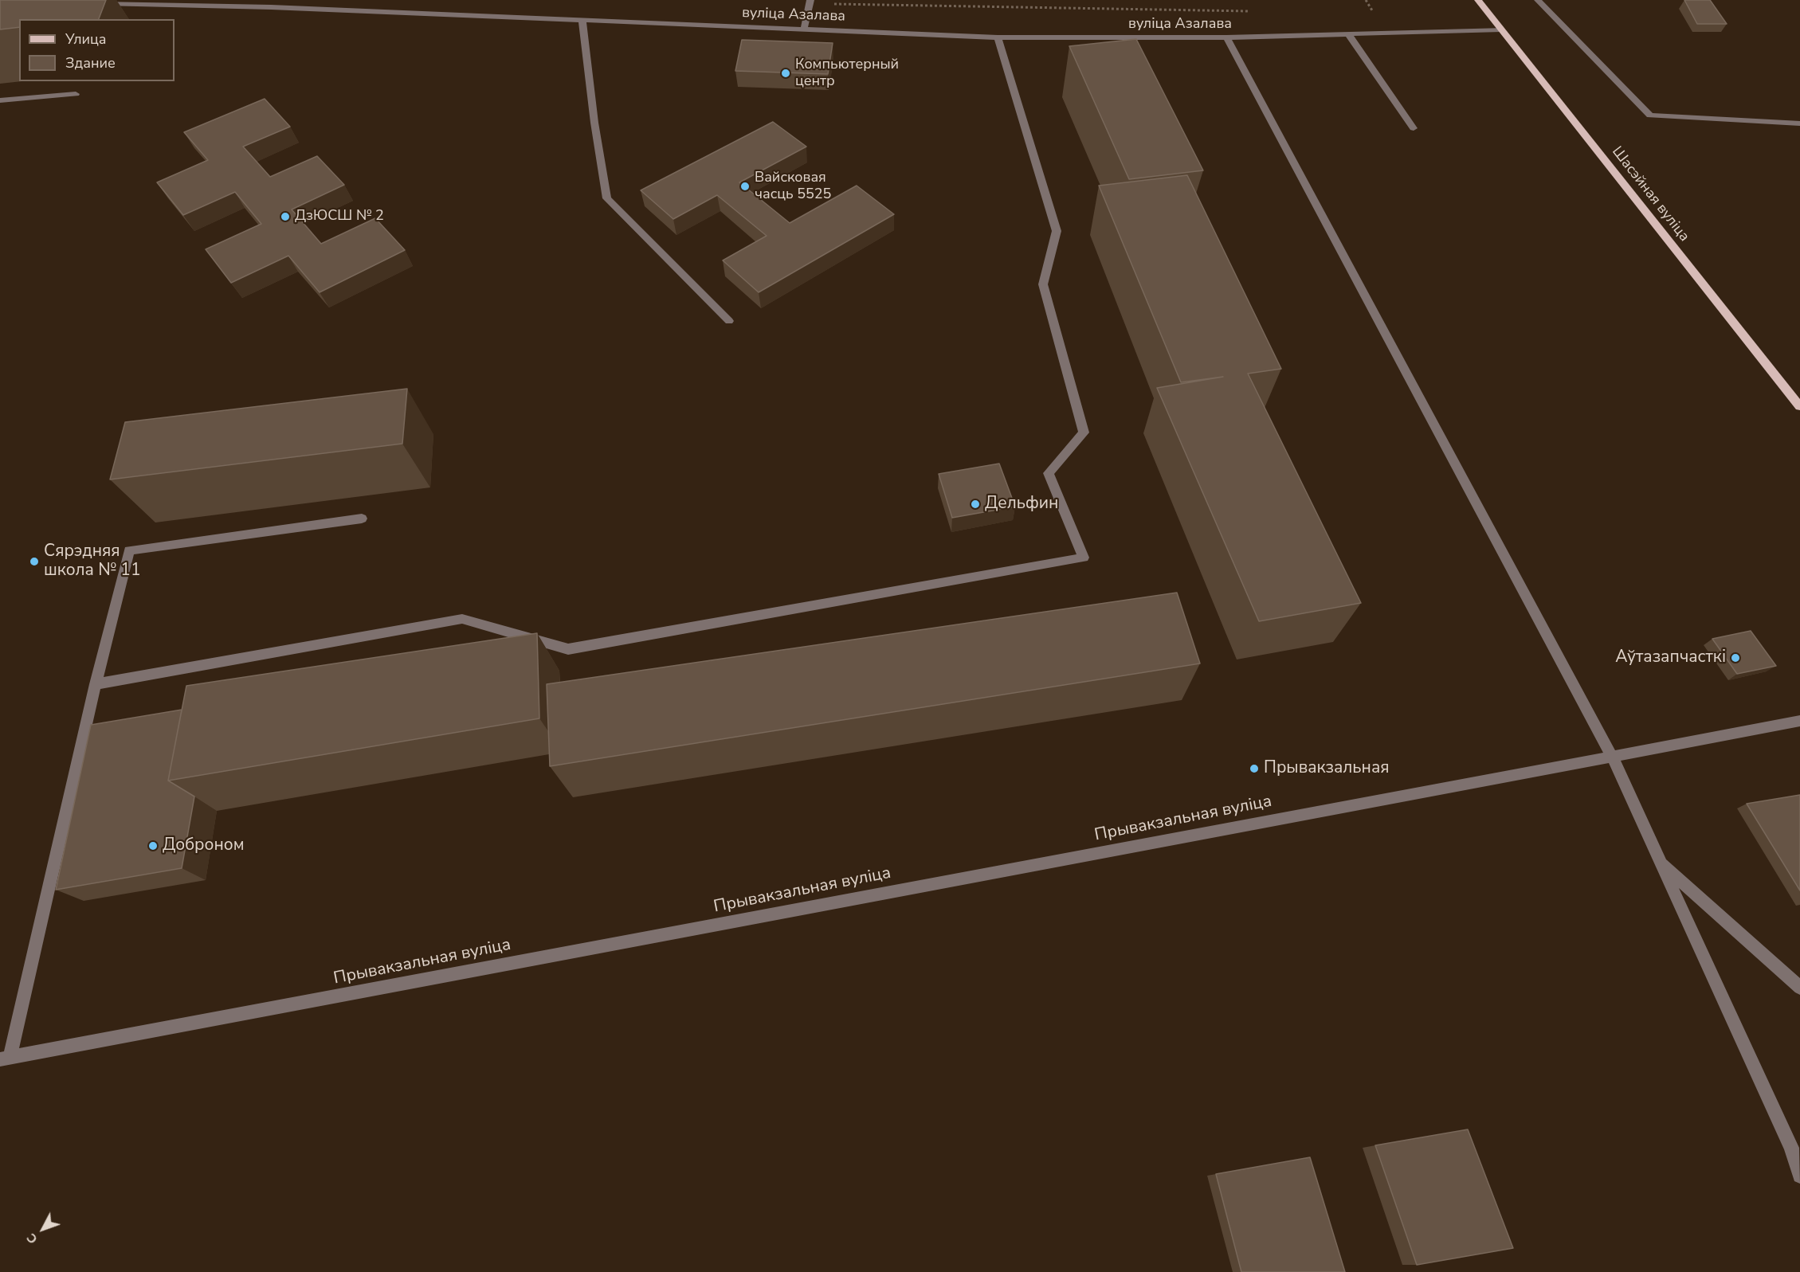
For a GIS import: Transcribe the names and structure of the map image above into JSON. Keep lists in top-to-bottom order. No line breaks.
{"streets":{"main road":["Шасэйная вуліца"],"street":["вуліца Азалава","Прывакзальная вуліца"]},"crossings":[["вуліца Азалава","Шасэйная вуліца"]],"places":["Компьютерный центр","Вайсковая часць 5525","ДзЮСШ № 2","Дельфин","Сярэдняя школа № 11","Аўтазапчасткі","Прывакзальная","Доброном"],"legend":["Улица","Здание"],"north":"bottom left"}
